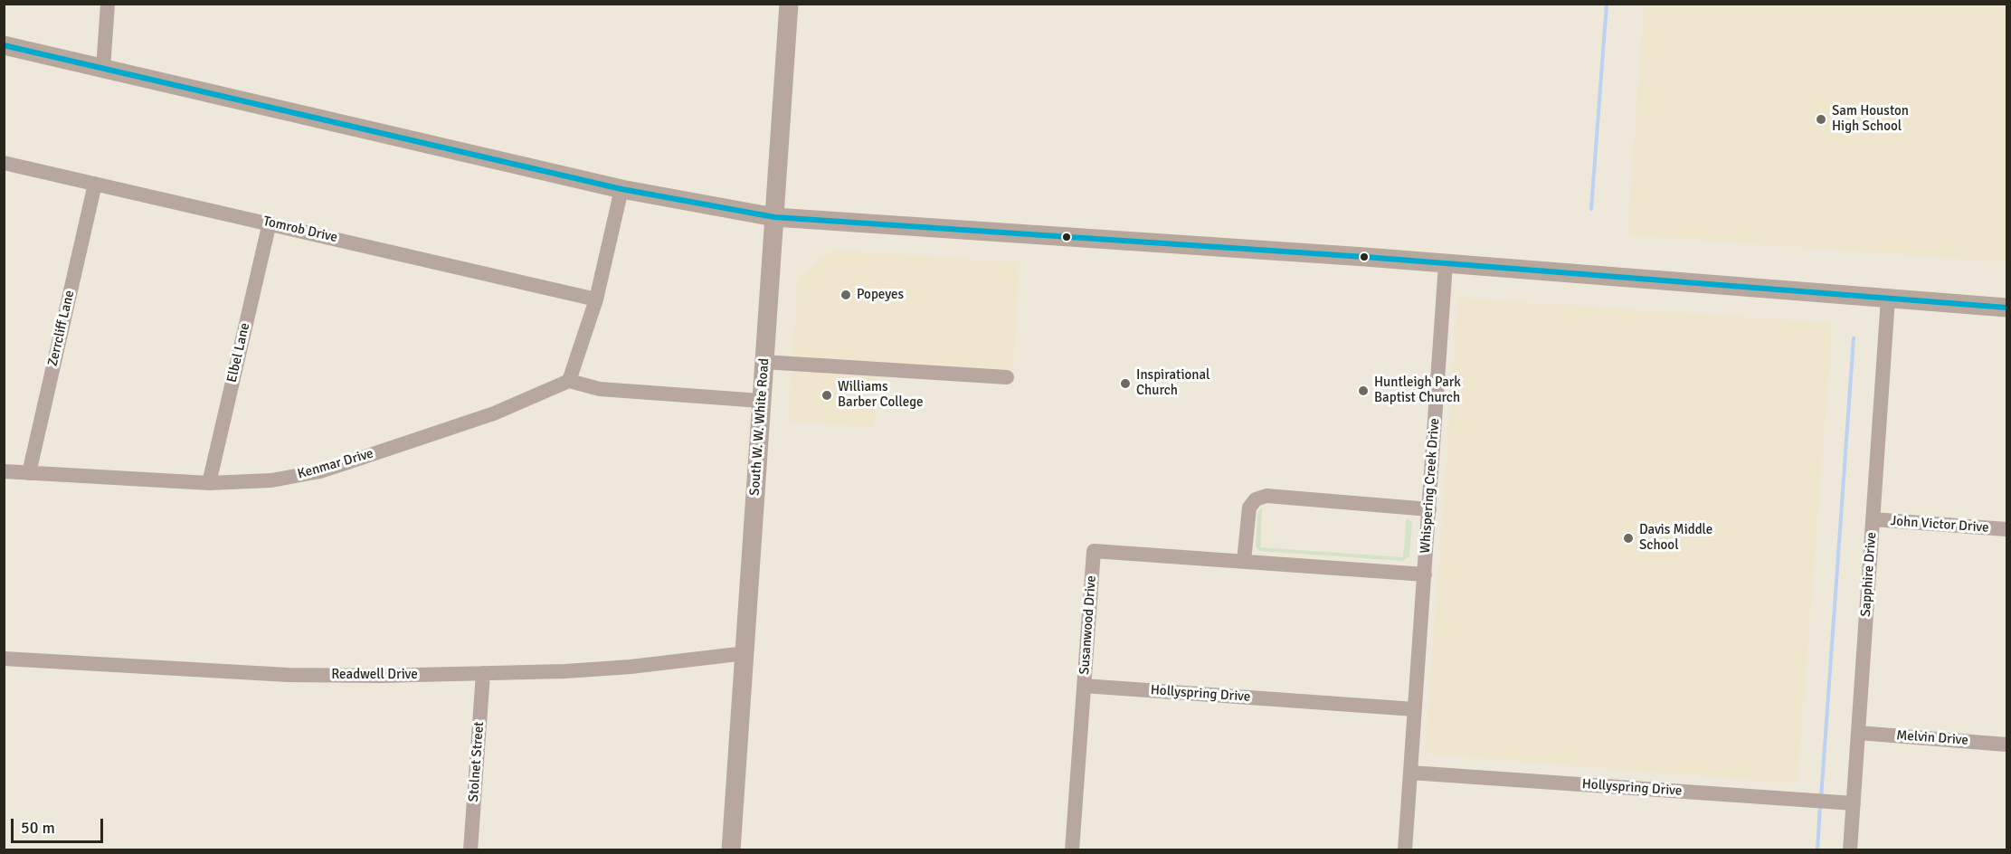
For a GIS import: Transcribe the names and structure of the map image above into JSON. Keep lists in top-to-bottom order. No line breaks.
{"streets":{"main road":["South W. W. White Road"],"street":["Tomrob Drive","Zerrcliff Lane","Elbel Lane","Kenmar Drive","Whispering Creek Drive","John Victor Drive","Sapphire Drive","Susanwood Drive","Readwell Drive","Hollyspring Drive","Melvin Drive","Stolnet Street"]},"crossings":[["Tomrob Drive","Zerrcliff Lane"],["Tomrob Drive","Elbel Lane"],["Zerrcliff Lane","Kenmar Drive"],["Elbel Lane","Kenmar Drive"],["South W. W. White Road","Readwell Drive"],["Whispering Creek Drive","Susanwood Drive"],["Whispering Creek Drive","Hollyspring Drive"],["John Victor Drive","Sapphire Drive"],["Sapphire Drive","Hollyspring Drive"],["Sapphire Drive","Melvin Drive"],["Susanwood Drive","Hollyspring Drive"],["Readwell Drive","Stolnet Street"]],"places":["Sam Houston High School","Popeyes","Inspirational Church","Huntleigh Park Baptist Church","Williams Barber College","Davis Middle School"],"scale_bar":"50 m"}
